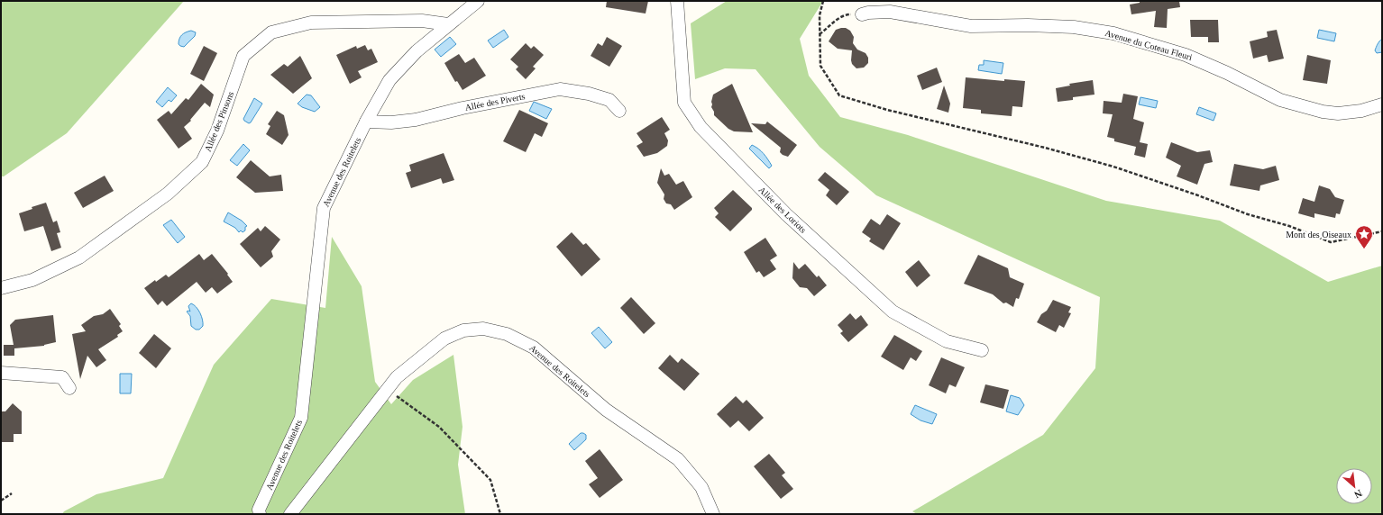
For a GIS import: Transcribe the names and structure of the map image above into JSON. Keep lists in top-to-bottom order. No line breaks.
{"streets":{"street":["Avenue du Coteau Fleuri","Allée des Piverts","Allée des Pinsons","Avenue des Roitelets","Allée des Loriots"]},"crossings":[["Allée des Piverts","Avenue des Roitelets"],["Allée des Pinsons","Avenue des Roitelets"]],"places":{"place":["Mont des Oiseaux"]},"north":"bottom right"}
